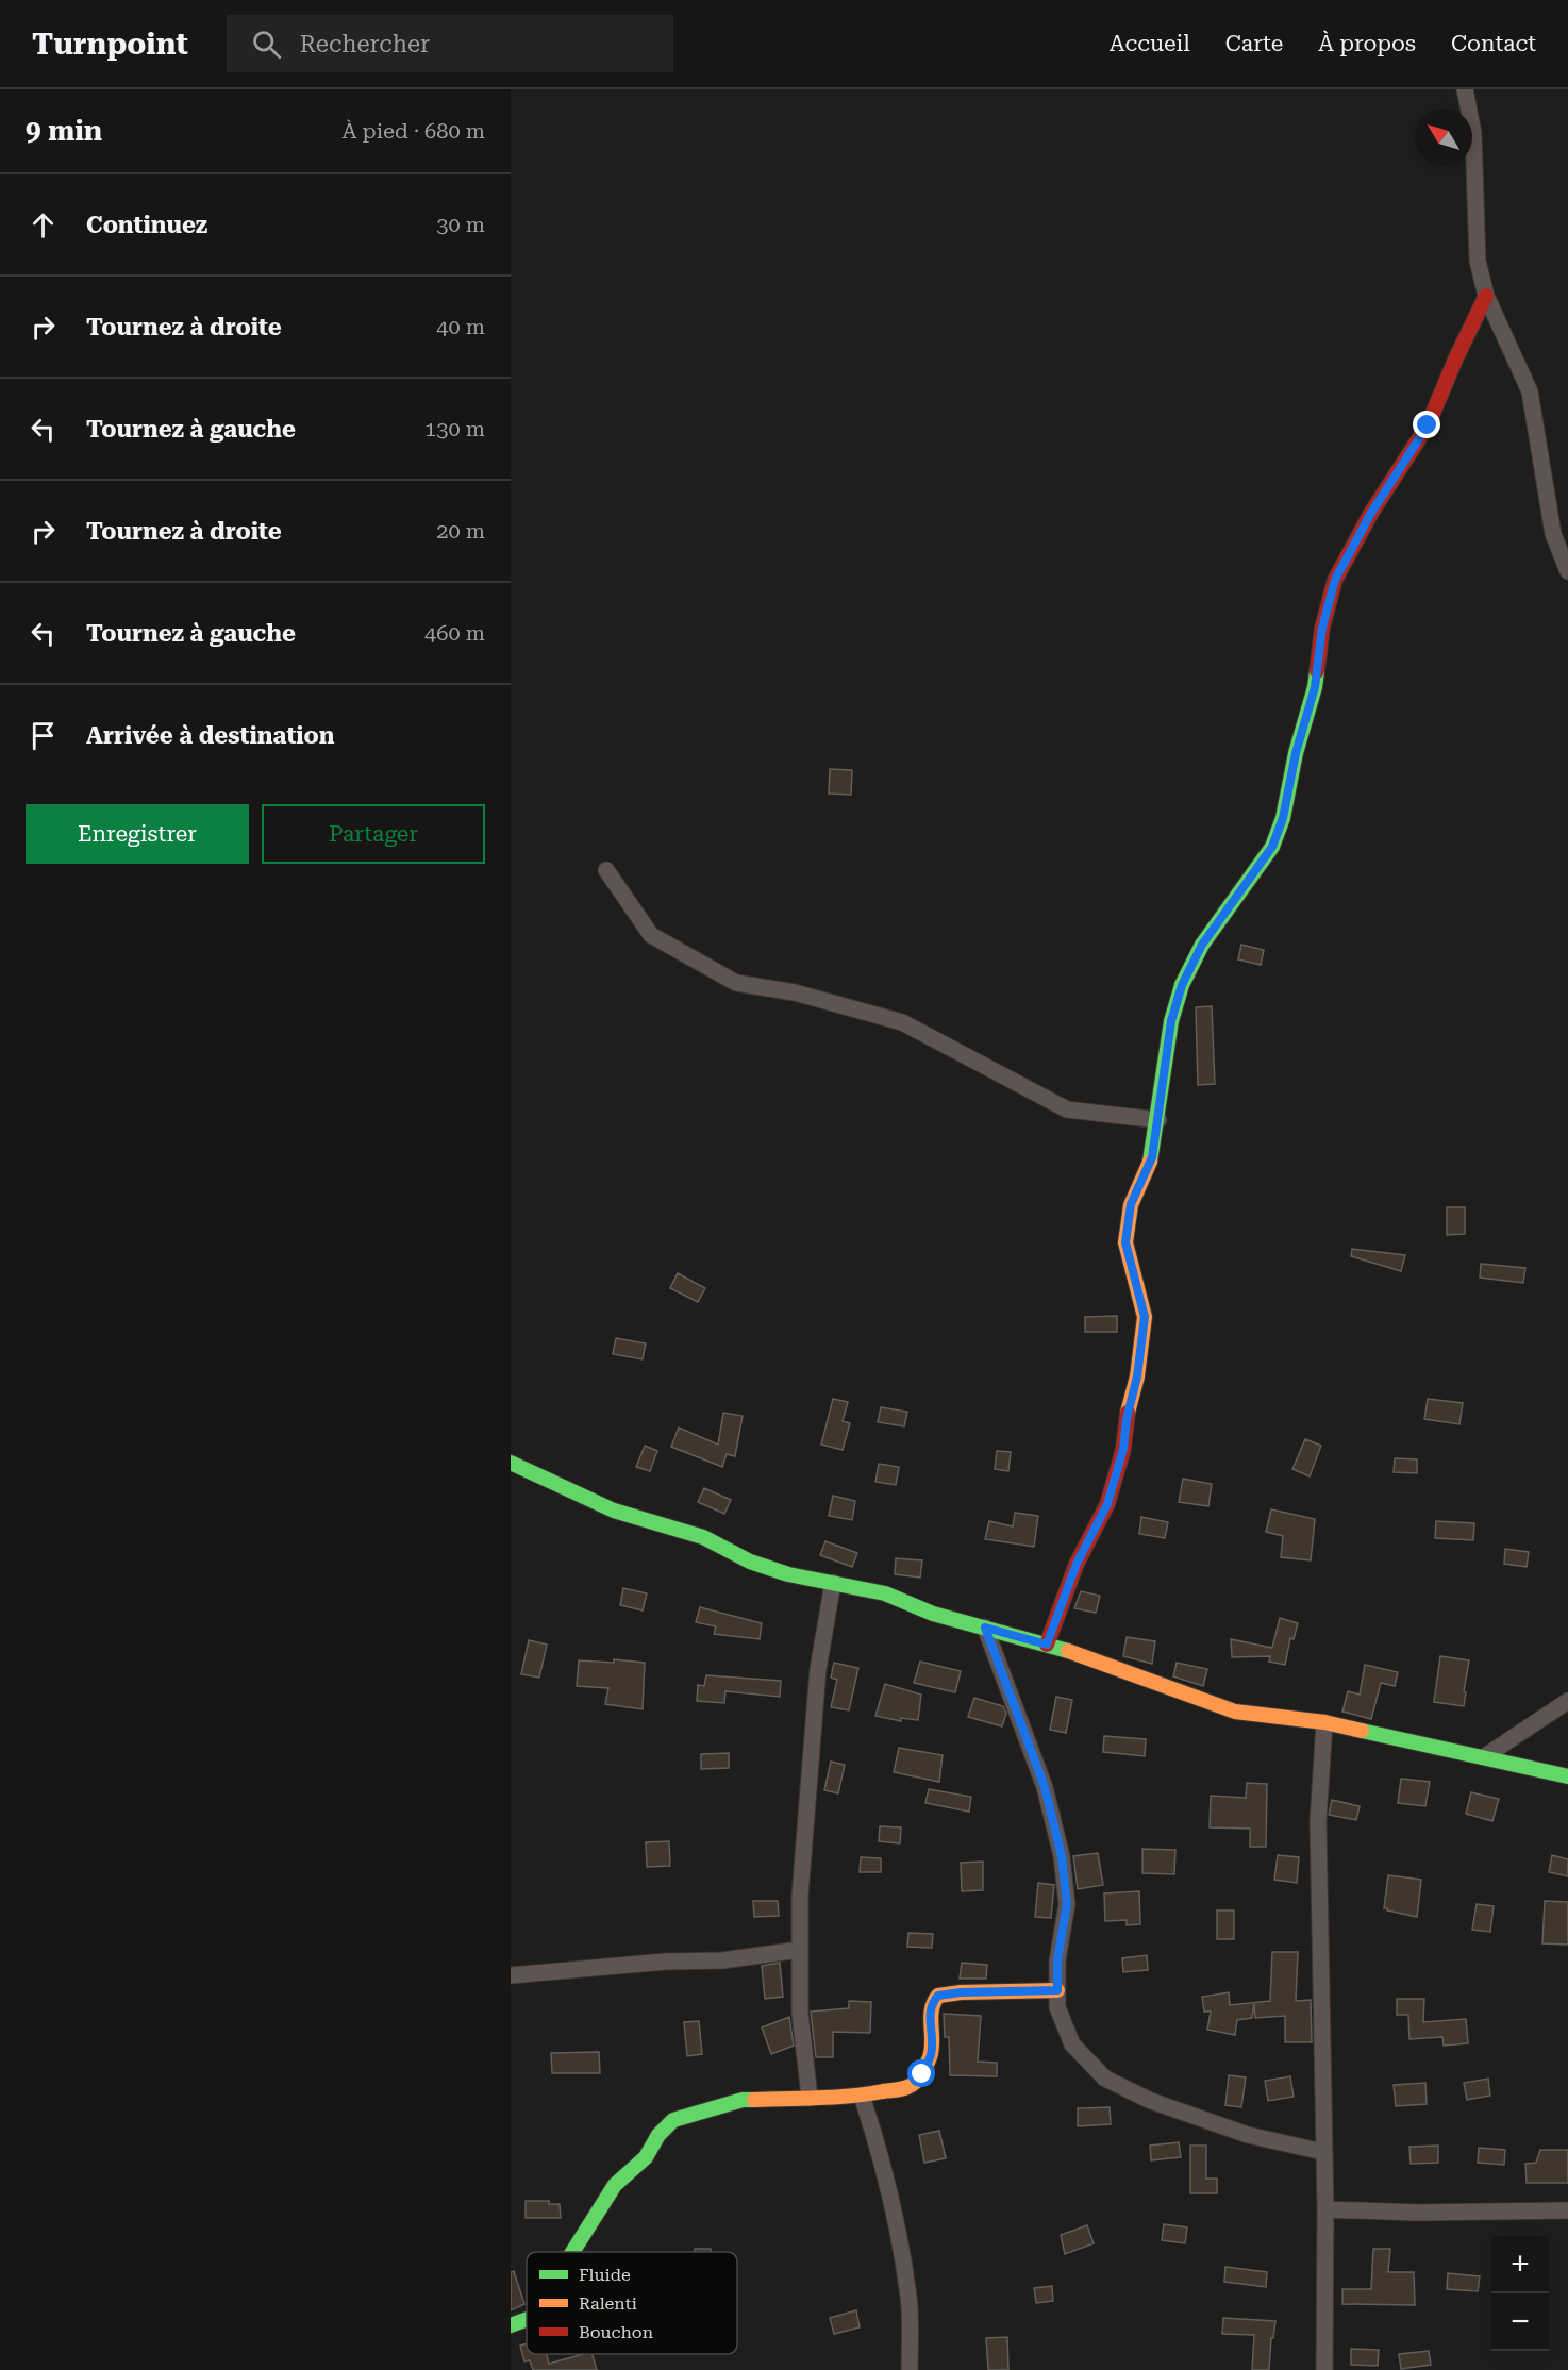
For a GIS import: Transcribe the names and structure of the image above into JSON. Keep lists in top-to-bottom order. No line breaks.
{"legend":["Fluide","Ralenti","Bouchon"],"north":"top left","page":{"header":"Turnpoint","search":"Rechercher","nav":["Accueil","Carte","À propos","Contact"],"heading":["9 min","À pied · 680 m"],"list":[["Continuez","30 m"],["Tournez à droite","40 m"],["Tournez à gauche","130 m"],["Tournez à droite","20 m"],["Tournez à gauche","460 m"],"Arrivée à destination"],"buttons":["Enregistrer","Partager"],"map_buttons":["+","−"]}}
